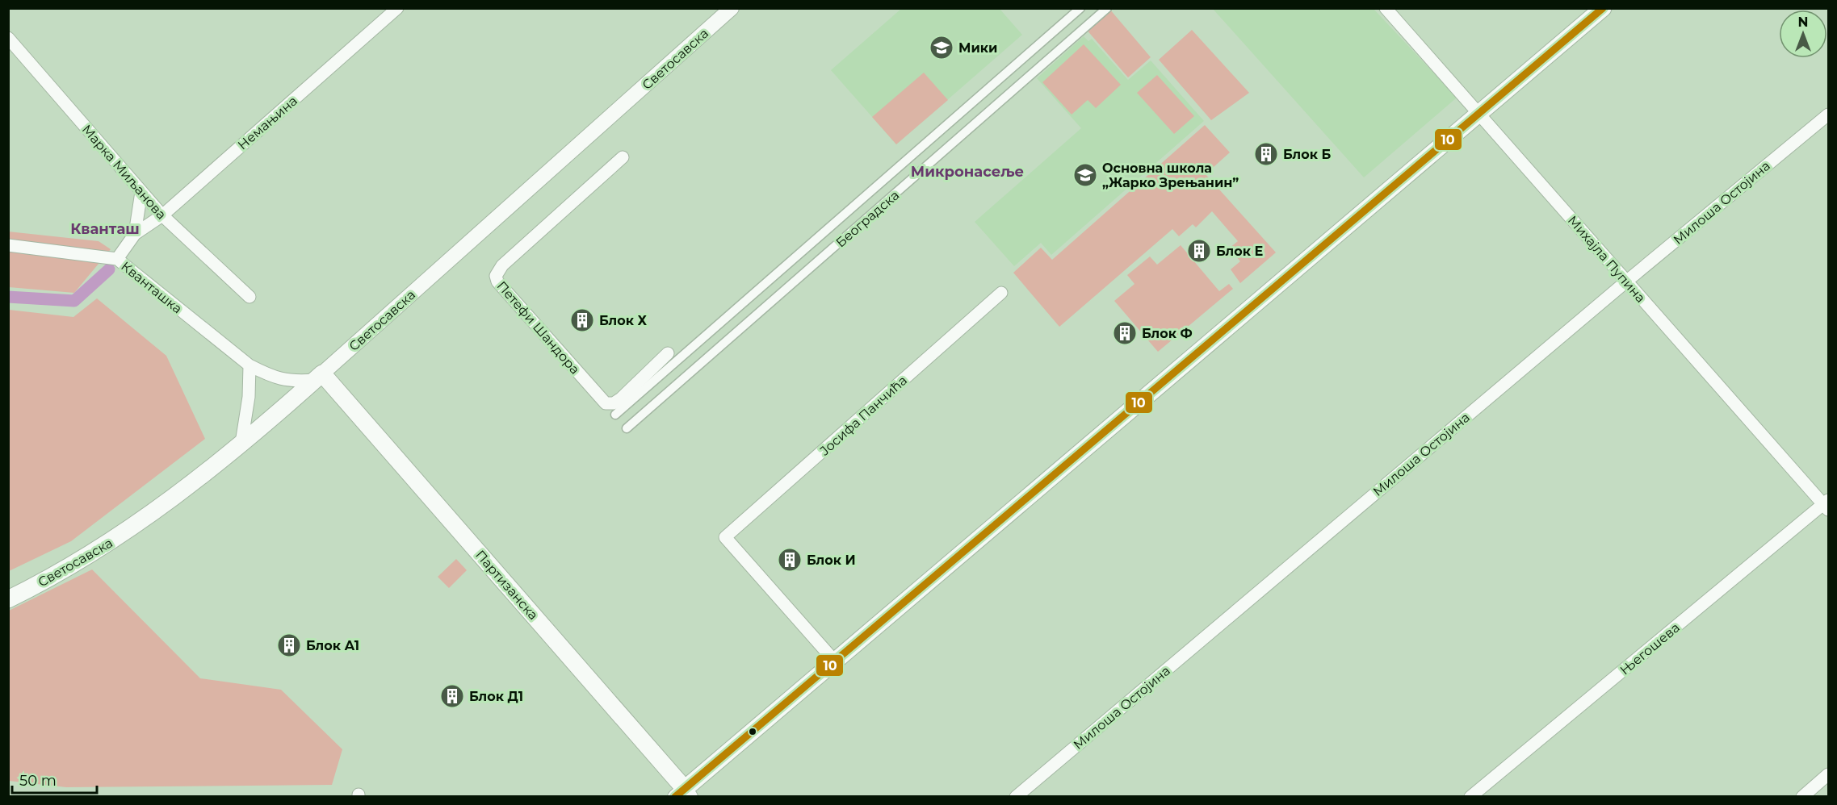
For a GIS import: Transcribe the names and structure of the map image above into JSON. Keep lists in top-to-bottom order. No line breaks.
{"streets":{"main road":["Светосавска","Партизанска"],"street":["Немањина","Марка Миљанова","Милоша Остојина","Београдска","Михајла Пупина","Кванташка","Петефи Шандора","Јосифа Панчића","Његошева"]},"crossings":[["Светосавска","Кванташка"],["Светосавска","Партизанска"],["Немањина","Марка Миљанова"],["Немањина","Кванташка"],["Милоша Остојина","Михајла Пупина"],["Михајла Пупина","Његошева"],["Кванташка","Партизанска"]],"districts":["Микронасеље","Кванташ"],"places":{"school or university":["Мики","Основна школа „Жарко Зрењанин”"],"building":["Блок Б","Блок Е","Блок Х","Блок Ф","Блок И","Блок А1","Блок Д1"]},"lines":["transit line 10"],"scale_bar":"50 m","north":"top"}
